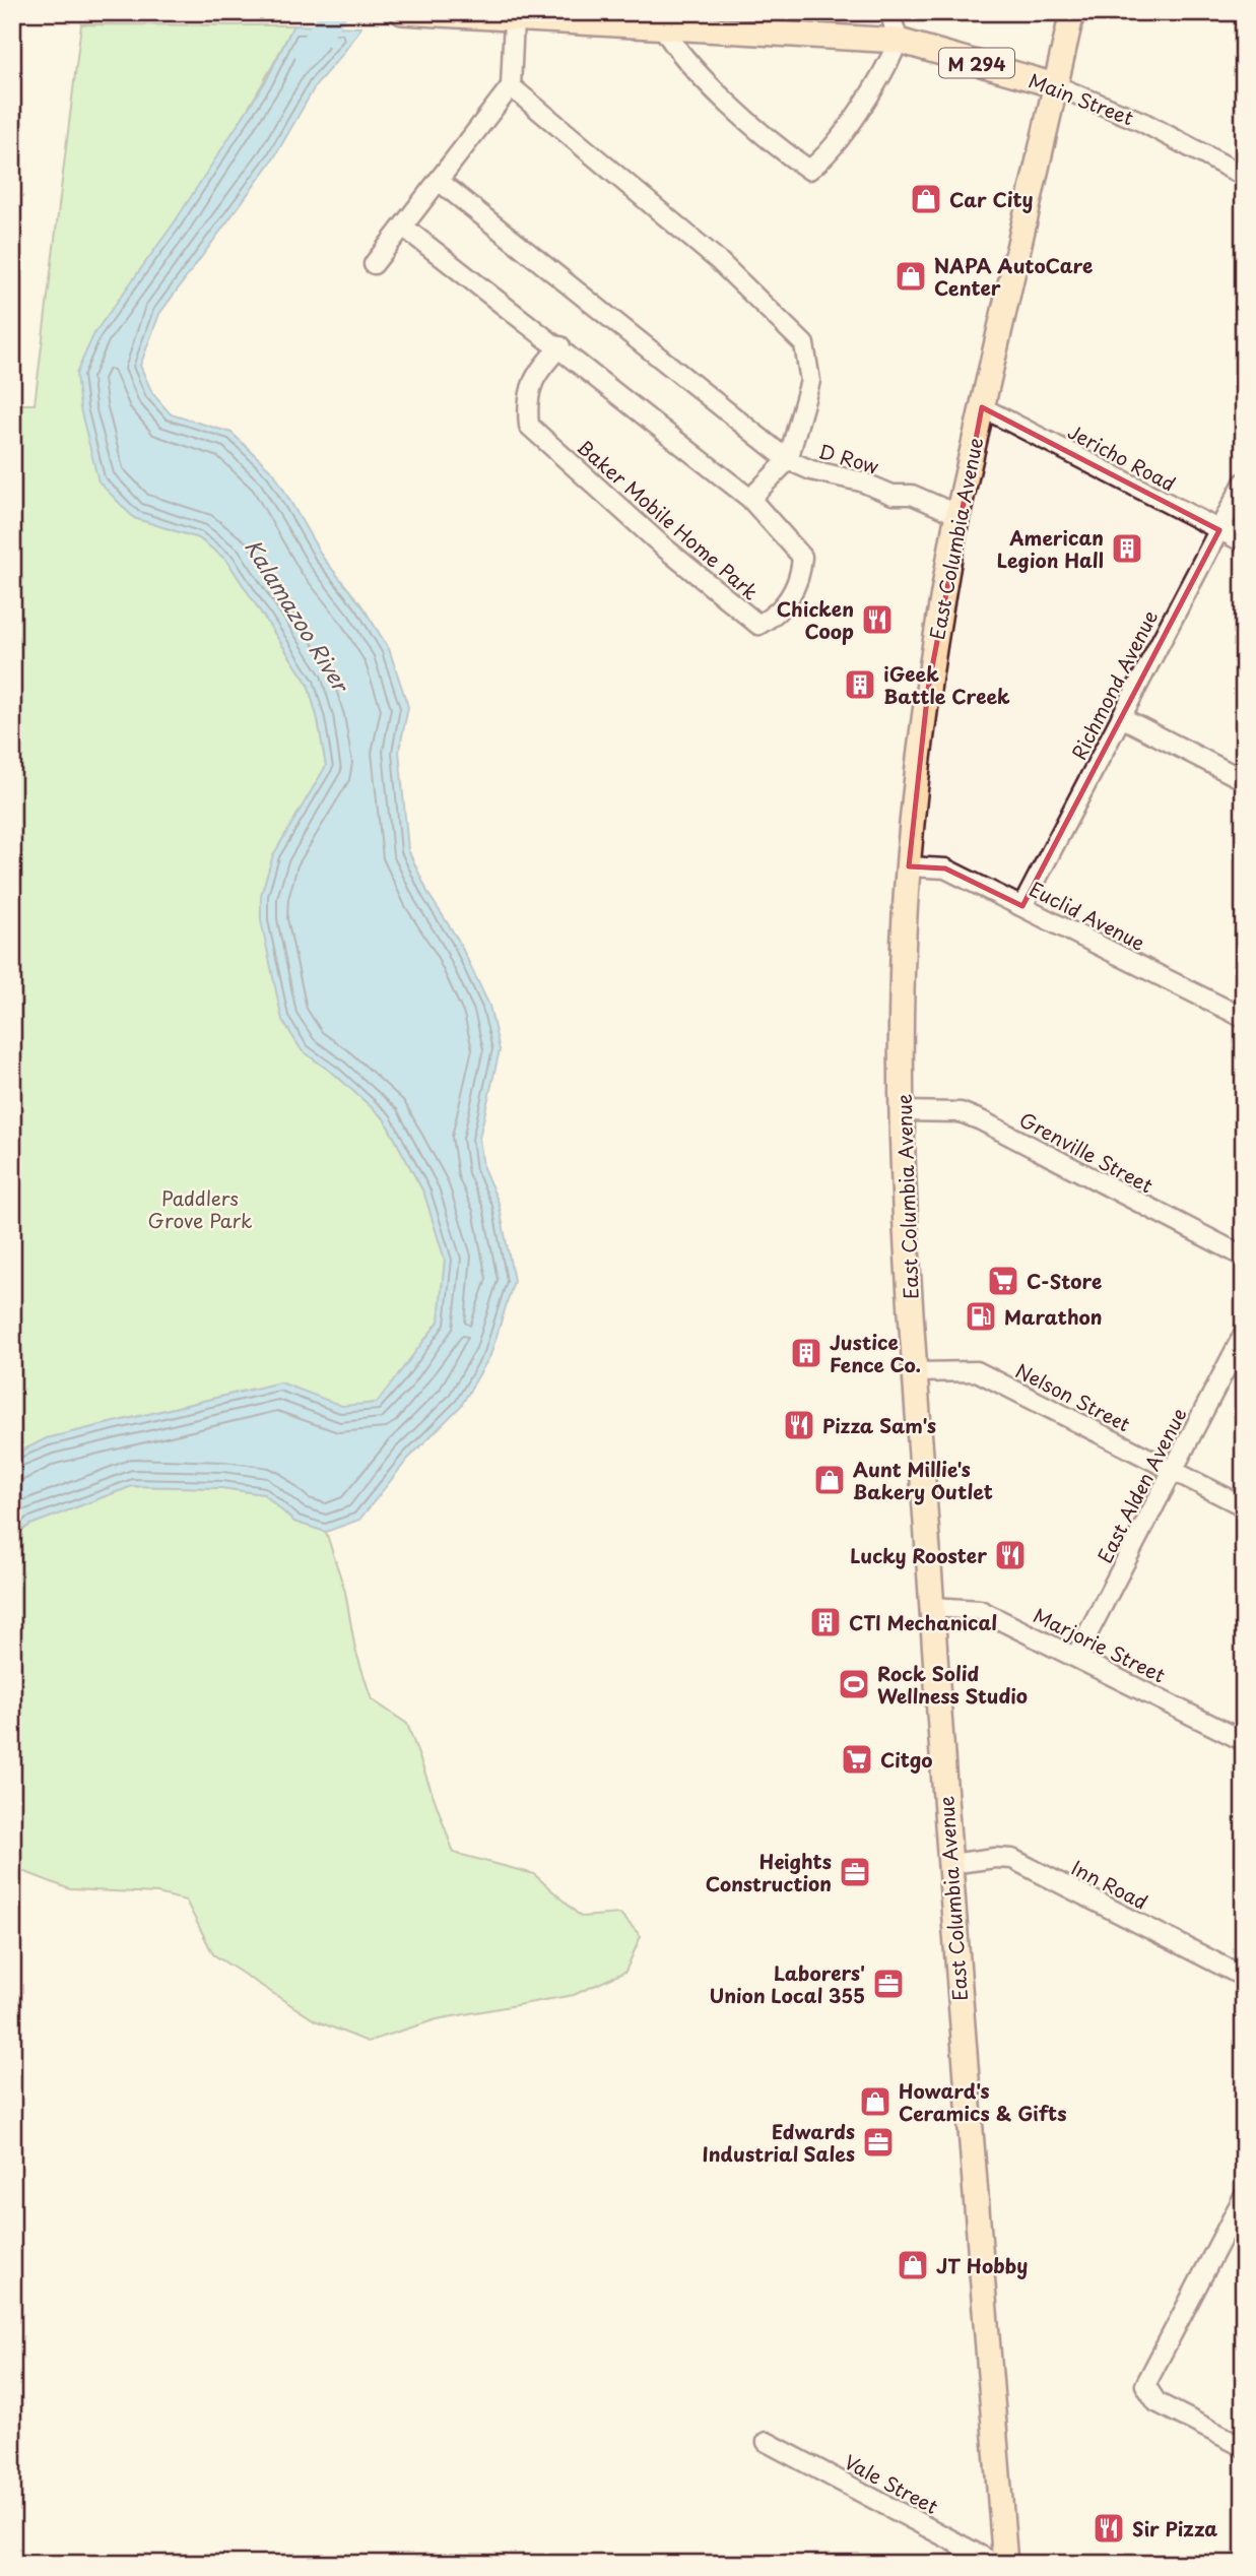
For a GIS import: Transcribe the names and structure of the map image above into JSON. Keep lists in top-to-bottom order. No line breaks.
{"streets":{"main road":["M 294","Main Street","East Columbia Avenue"],"street":["Jericho Road","D Row","Baker Mobile Home Park","Richmond Avenue","Euclid Avenue","Grenville Street","Nelson Street","East Alden Avenue","Marjorie Street","Inn Road","Vale Street"]},"crossings":[["M 294","Main Street"],["Main Street","East Columbia Avenue"],["Jericho Road","East Columbia Avenue"],["Jericho Road","Richmond Avenue"],["D Row","East Columbia Avenue"],["East Columbia Avenue","Euclid Avenue"],["East Columbia Avenue","Grenville Street"],["East Columbia Avenue","Nelson Street"],["East Columbia Avenue","Marjorie Street"],["East Columbia Avenue","Inn Road"],["Richmond Avenue","Euclid Avenue"],["Nelson Street","East Alden Avenue"],["East Alden Avenue","Marjorie Street"]],"water":["Kalamazoo River"],"parks":["Paddlers Grove Park"],"places":{"shop":["Car City","NAPA AutoCare Center","Aunt Millie's Bakery Outlet","Howard's Ceramics & Gifts","JT Hobby"],"building":["American Legion Hall","iGeek Battle Creek","Justice Fence Co.","CTI Mechanical"],"restaurant":["Chicken Coop","Pizza Sam's","Lucky Rooster","Sir Pizza"],"supermarket":["C-Store","Citgo"],"fuel station":["Marathon"],"sports":["Rock Solid Wellness Studio"],"office":["Heights Construction","Laborers' Union Local 355","Edwards Industrial Sales"]}}
